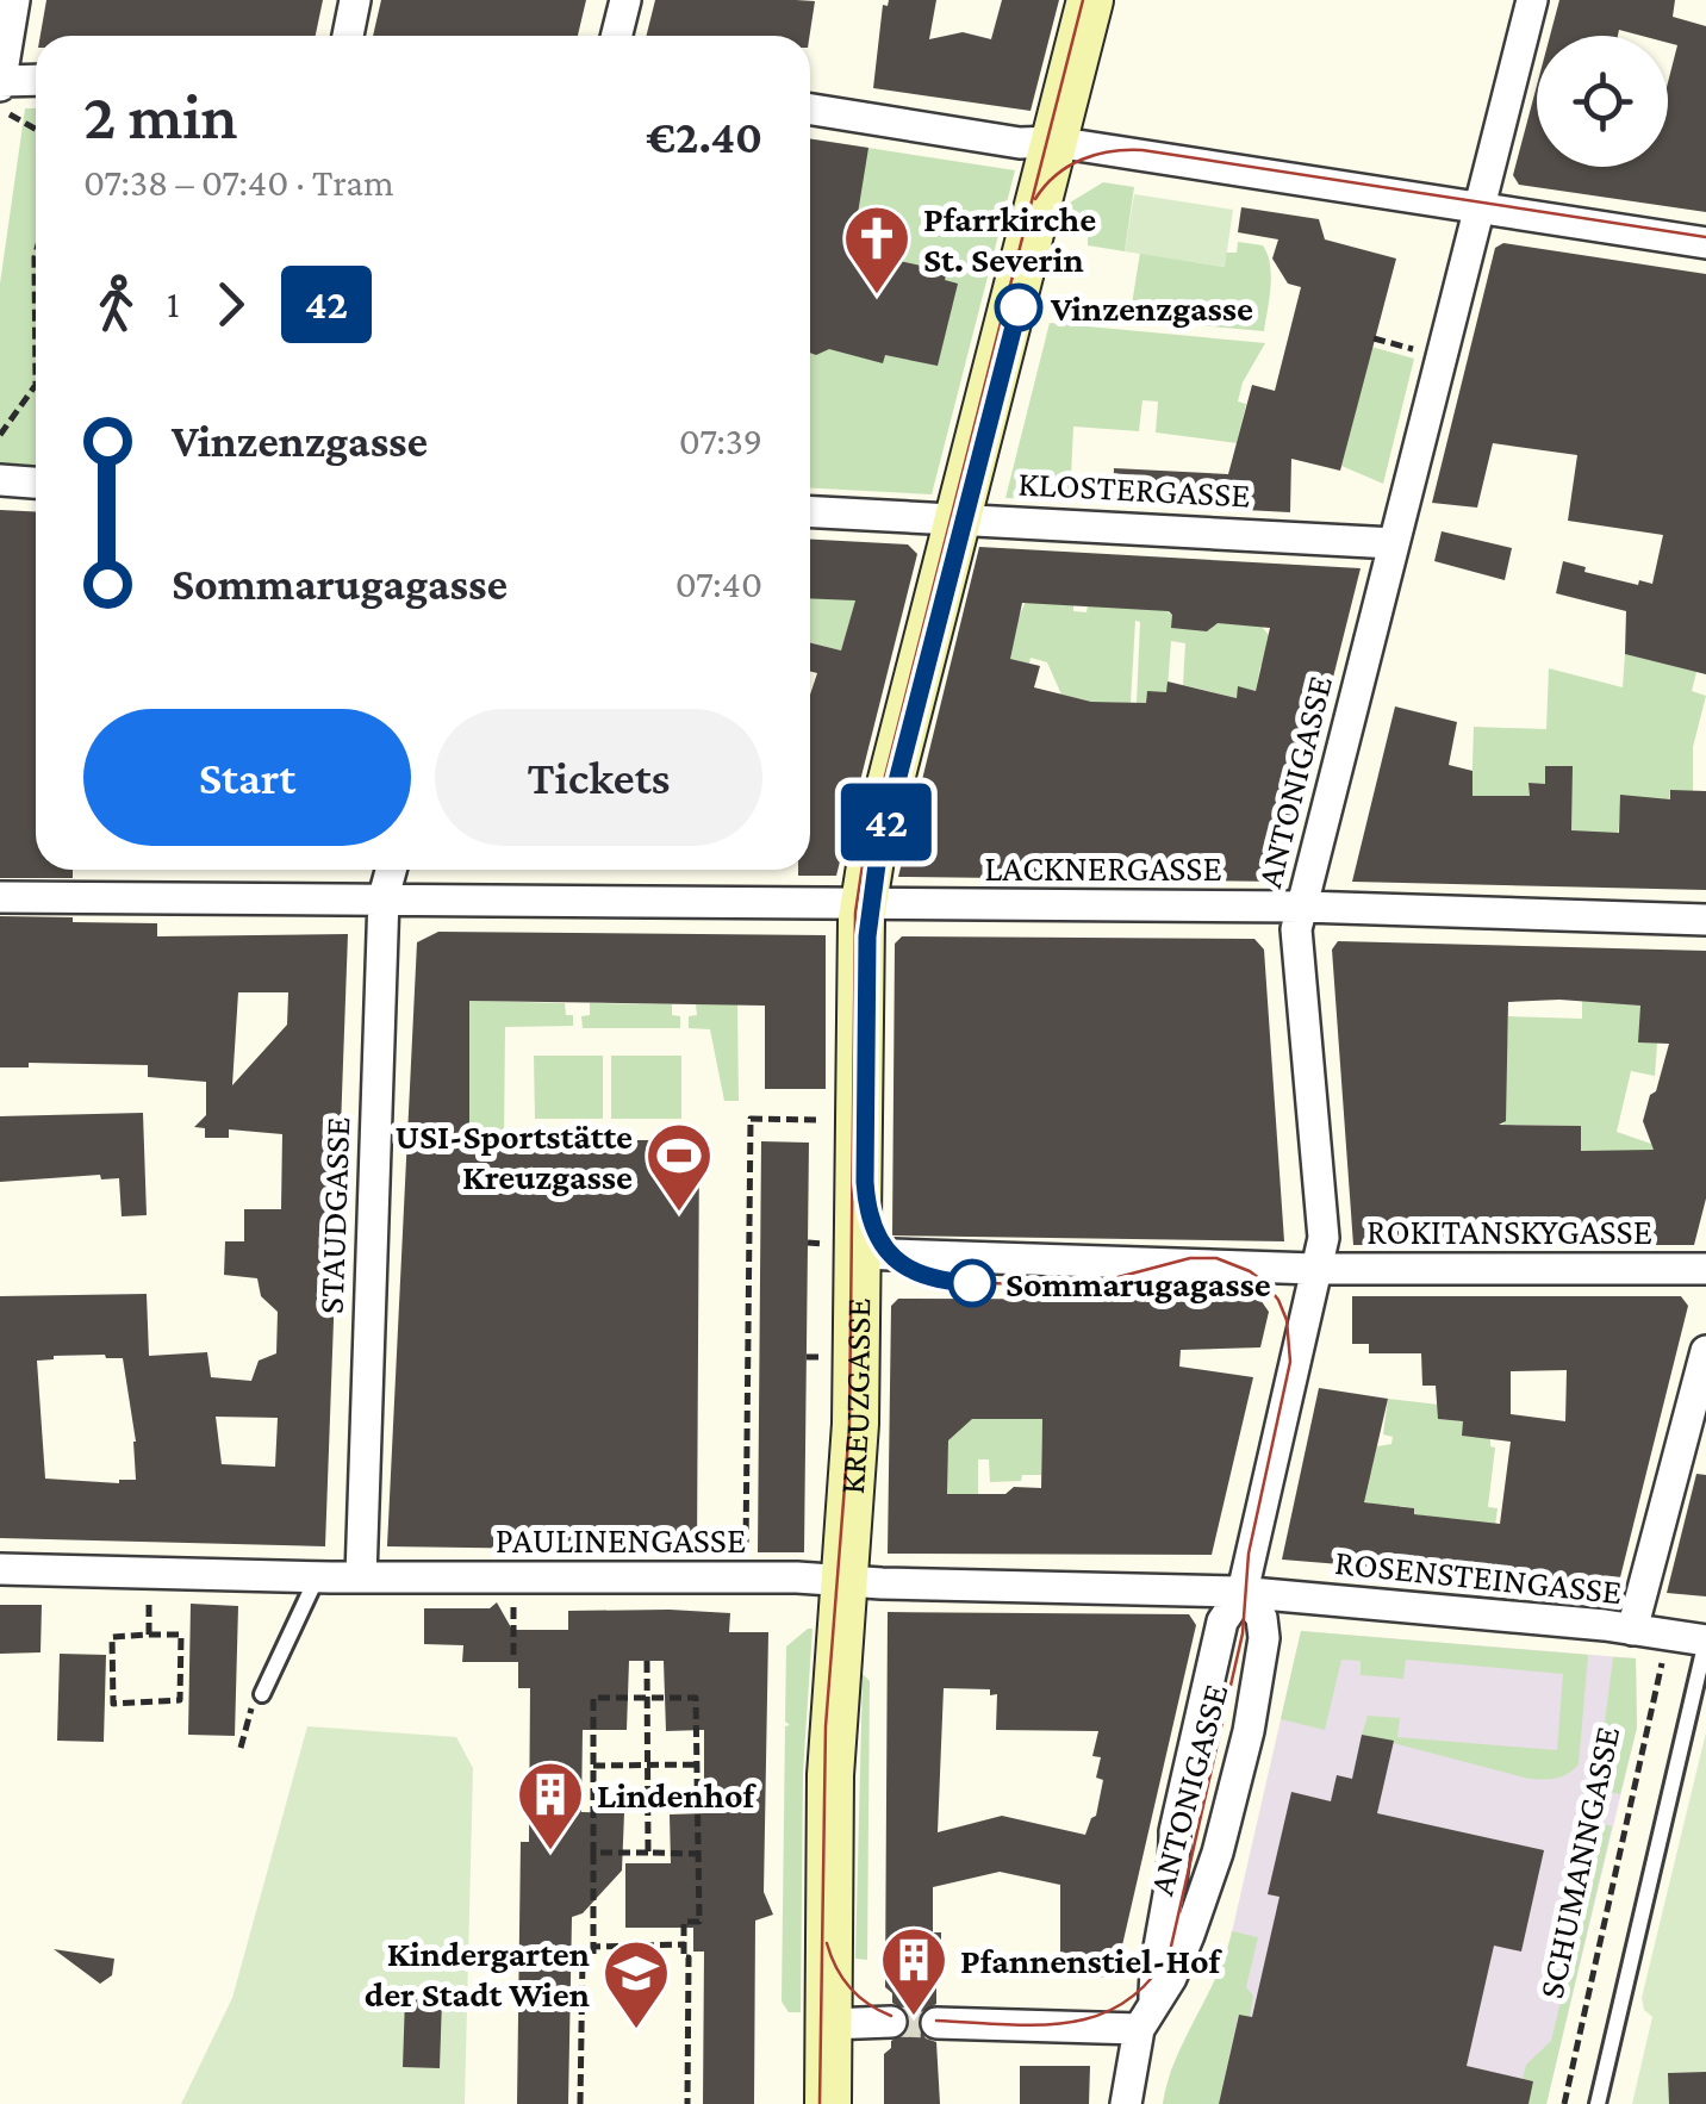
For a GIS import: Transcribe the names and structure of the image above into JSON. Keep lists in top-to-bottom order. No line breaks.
{"streets":{"street":["KLOSTERGASSE","ANTONIGASSE","LACKNERGASSE","STAUDGASSE","ROKITANSKYGASSE","KREUZGASSE","PAULINENGASSE","ROSENSTEINGASSE"],"lane":["SCHUMANNGASSE"]},"crossings":[["KLOSTERGASSE","ANTONIGASSE"],["KLOSTERGASSE","KREUZGASSE"],["ANTONIGASSE","LACKNERGASSE"],["ANTONIGASSE","ROKITANSKYGASSE"],["ANTONIGASSE","PAULINENGASSE"],["ANTONIGASSE","ROSENSTEINGASSE"],["LACKNERGASSE","STAUDGASSE"],["LACKNERGASSE","KREUZGASSE"],["STAUDGASSE","PAULINENGASSE"],["KREUZGASSE","PAULINENGASSE"],["PAULINENGASSE","ROSENSTEINGASSE"],["ROSENSTEINGASSE","SCHUMANNGASSE"]],"places":{"church":["Pfarrkirche St. Severin"],"other":["Vinzenzgasse","Sommarugagasse"],"sports":["USI-Sportstätte Kreuzgasse"],"building":["Lindenhof","Pfannenstiel-Hof"],"school or university":["Kindergarten der Stadt Wien"]},"lines":["tram line 42"],"page":{"on_map":"42","heading":["2 min","07:38 – 07:40 · Tram","€2.40"],"legs":["1","42"],"list":[{"name":"Vinzenzgasse","value":"07:39"},{"name":"Sommarugagasse","value":"07:40"}],"buttons":["Start","Tickets"]}}
